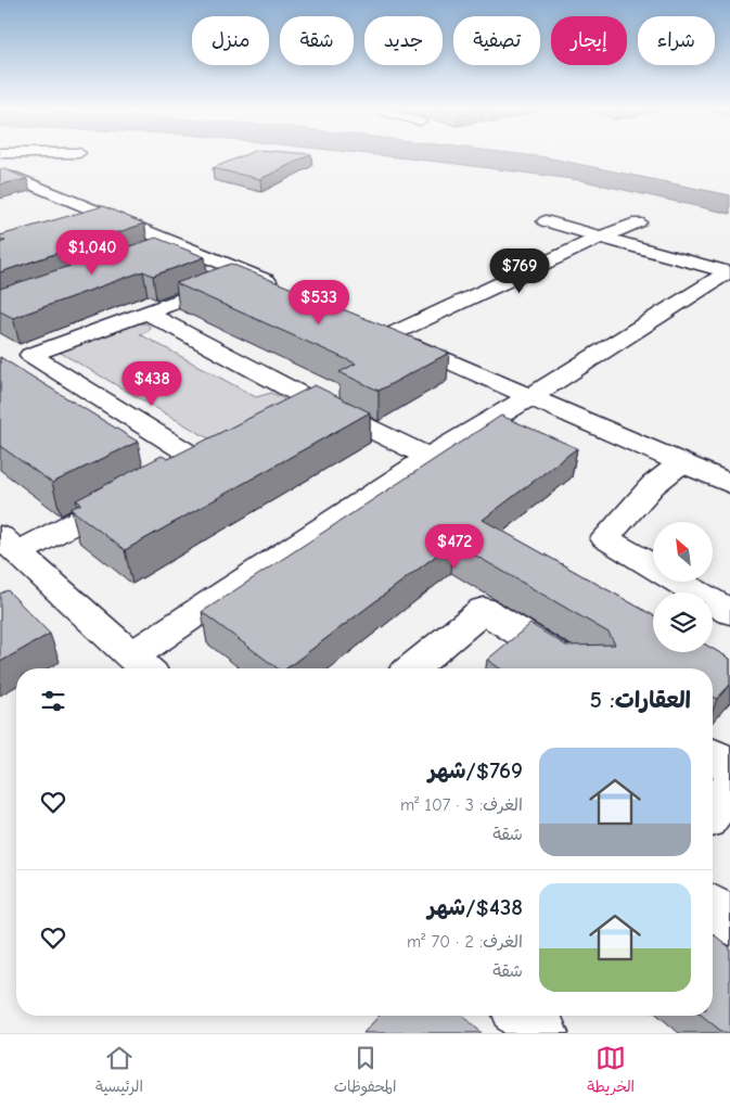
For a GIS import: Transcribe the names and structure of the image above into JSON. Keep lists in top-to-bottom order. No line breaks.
{"north":"top left","page":{"chip":["شراء","إيجار","تصفية","جديد","شقة","منزل"],"price":["$1,040","$769","$533","$438","$472"],"heading":"العقارات: 5","list":[{"name":"$769/شهر","note":"الغرف: 3 · 107 m² · شقة"},{"name":"$438/شهر","note":"الغرف: 2 · 70 m² · شقة"}],"tabs":["الخريطة","المحفوظات","الرئيسية"]}}
